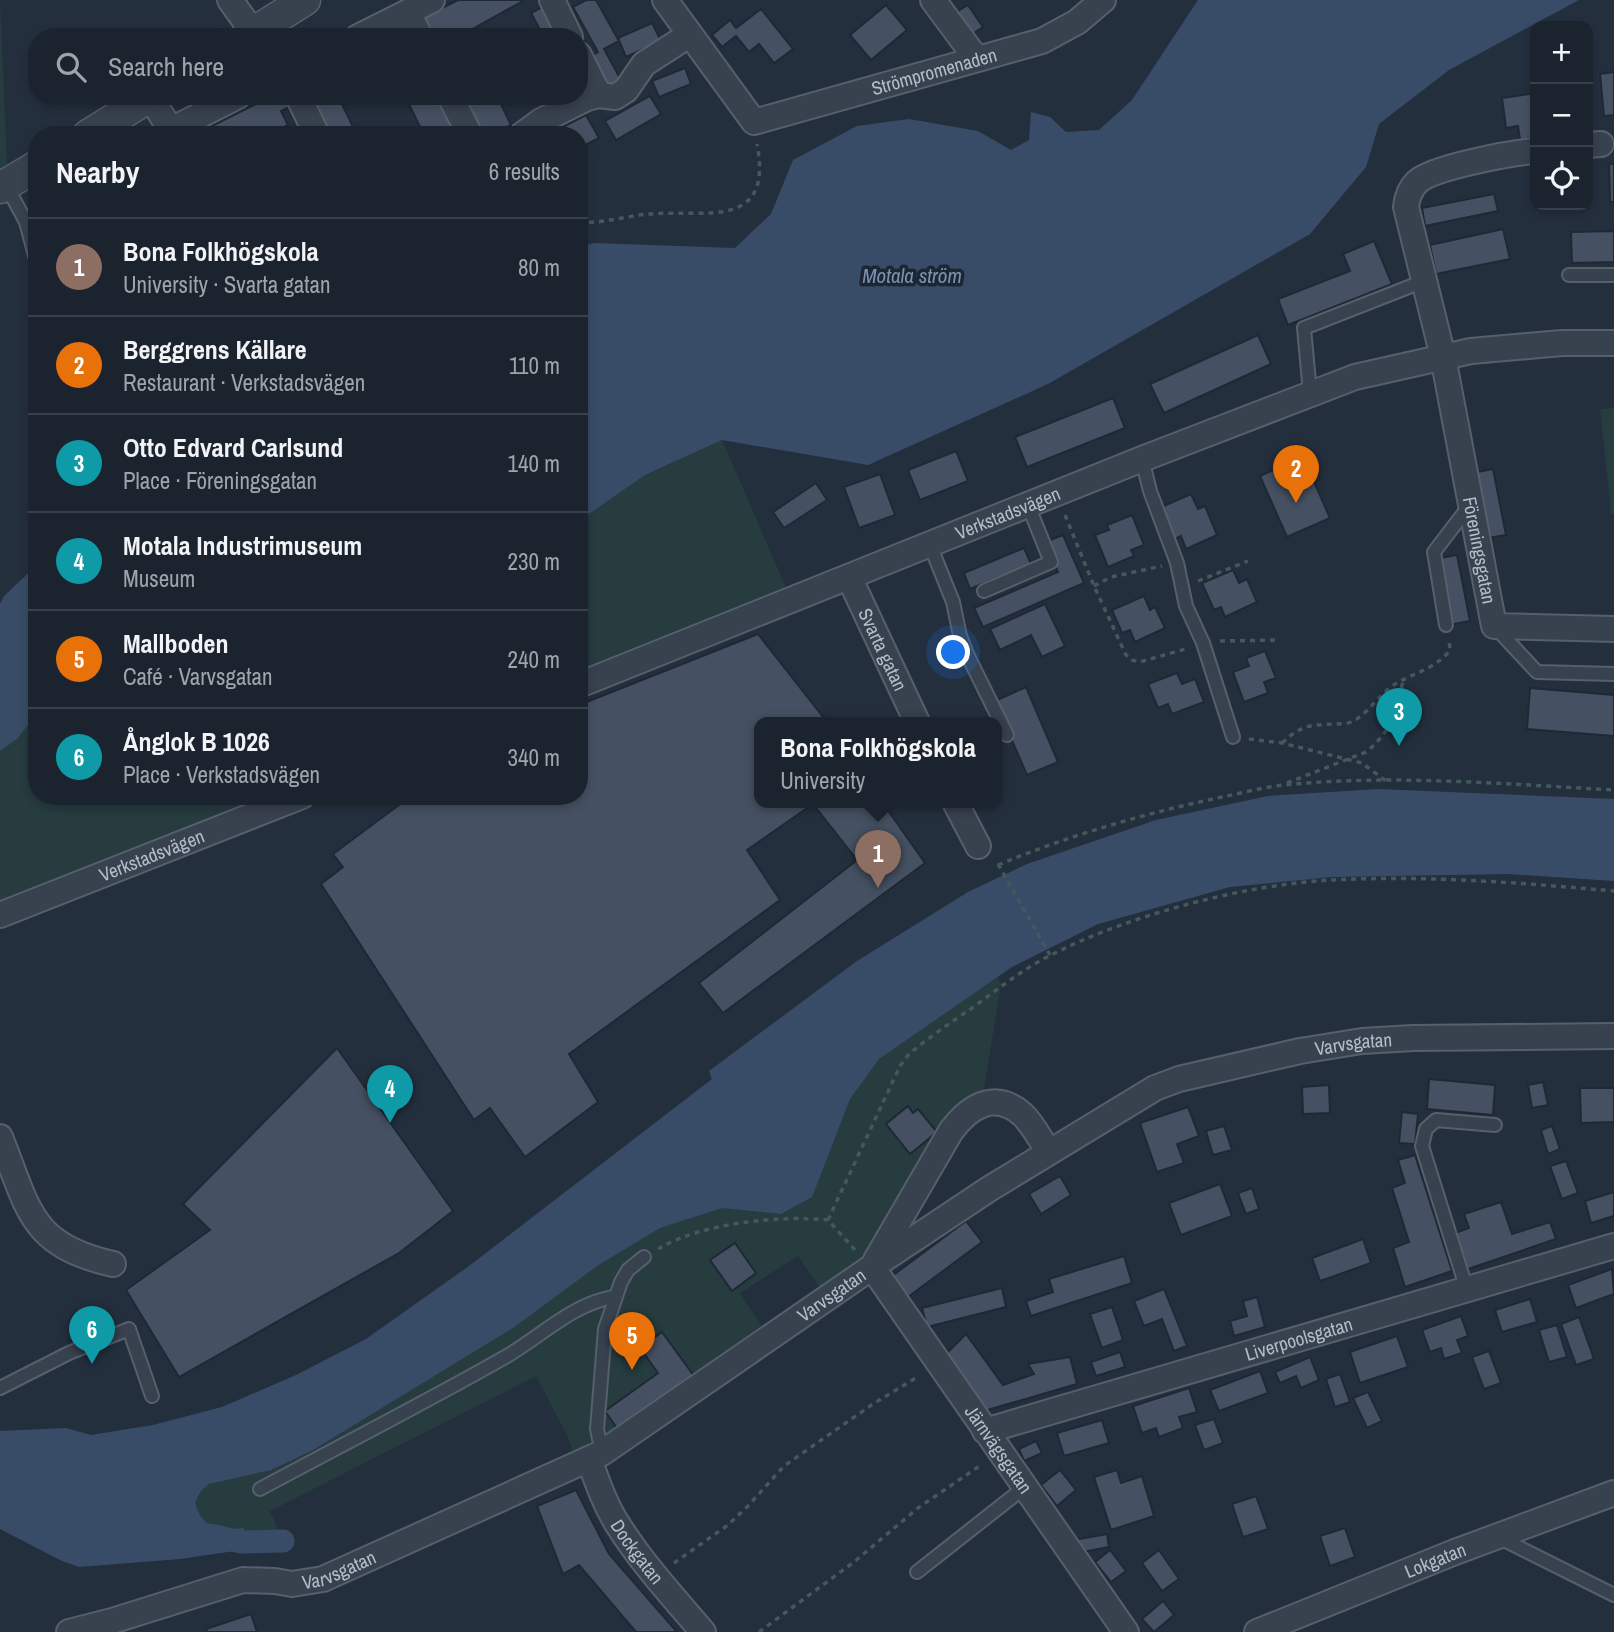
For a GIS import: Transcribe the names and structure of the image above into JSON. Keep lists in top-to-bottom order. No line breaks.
{"streets":{"street":["Strömpromenaden","Verkstadsvägen","Föreningsgatan","Svarta gatan","Varvsgatan","Liverpoolsgatan","Järnvägsgatan","Dockgatan","Lokgatan"]},"crossings":[["Verkstadsvägen","Föreningsgatan"],["Verkstadsvägen","Svarta gatan"],["Varvsgatan","Järnvägsgatan"],["Varvsgatan","Dockgatan"],["Liverpoolsgatan","Järnvägsgatan"]],"water":["Motala ström"],"page":{"map_buttons":["+","−"],"search":"Search here","heading":["Nearby","6 results"],"list":[{"mark":"1","name":"Bona Folkhögskola","note":"University · Svarta gatan","value":"80 m"},{"mark":"2","name":"Berggrens Källare","note":"Restaurant · Verkstadsvägen","value":"110 m"},{"mark":"3","name":"Otto Edvard Carlsund","note":"Place · Föreningsgatan","value":"140 m"},{"mark":"4","name":"Motala Industrimuseum","note":"Museum","value":"230 m"},{"mark":"5","name":"Mallboden","note":"Café · Varvsgatan","value":"240 m"},{"mark":"6","name":"Ånglok B 1026","note":"Place · Verkstadsvägen","value":"340 m"}],"pins":["2","3","1","4","6","5"],"popup":["Bona Folkhögskola","University"]}}
